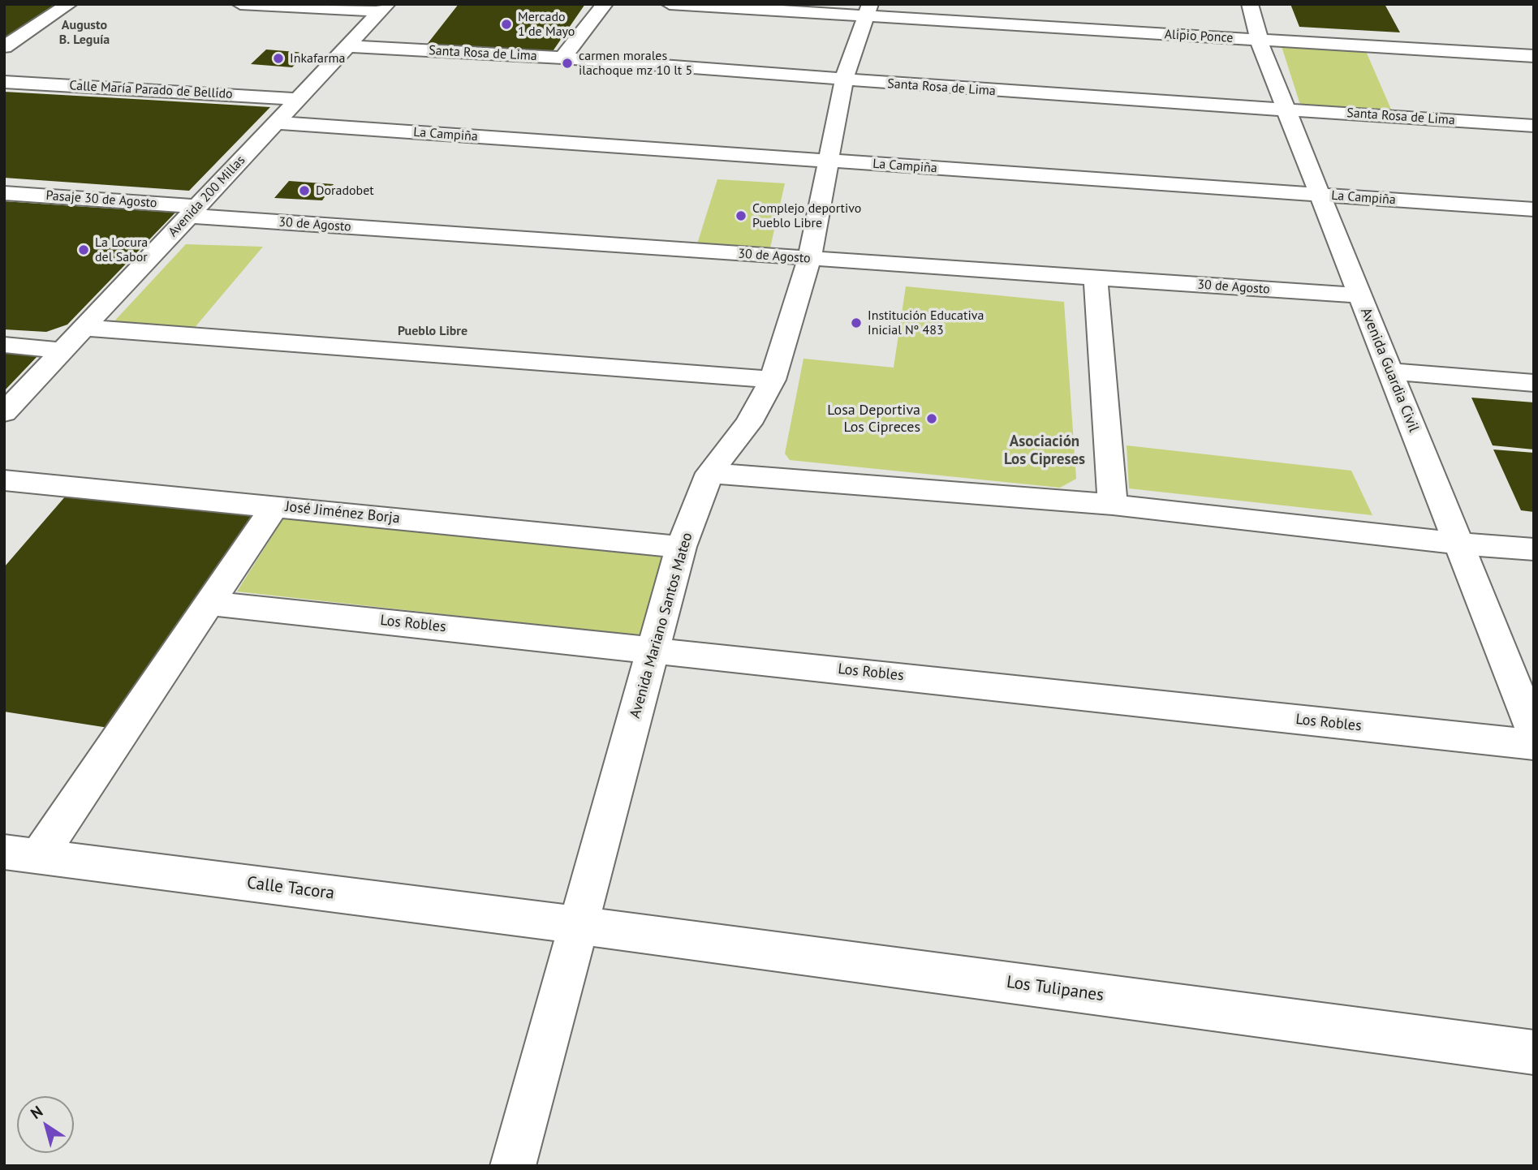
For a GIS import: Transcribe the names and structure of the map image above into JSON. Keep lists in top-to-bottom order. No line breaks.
{"streets":{"street":["Alipio Ponce","Santa Rosa de Lima","Calle María Parado de Bellido","La Campiña","Avenida 200 Millas","Pasaje 30 de Agosto","30 de Agosto","Avenida Guardia Civil","José Jiménez Borja","Los Robles","Avenida Mariano Santos Mateo","Calle Tacora","Los Tulipanes"]},"crossings":[["Alipio Ponce","Avenida Guardia Civil"],["Alipio Ponce","Avenida Mariano Santos Mateo"],["Santa Rosa de Lima","Avenida 200 Millas"],["Santa Rosa de Lima","Avenida Guardia Civil"],["Santa Rosa de Lima","Avenida Mariano Santos Mateo"],["Calle María Parado de Bellido","Avenida 200 Millas"],["La Campiña","Avenida 200 Millas"],["La Campiña","Avenida Guardia Civil"],["La Campiña","Avenida Mariano Santos Mateo"],["Avenida 200 Millas","Pasaje 30 de Agosto"],["Avenida 200 Millas","30 de Agosto"],["Pasaje 30 de Agosto","30 de Agosto"],["30 de Agosto","Avenida Guardia Civil"],["30 de Agosto","Avenida Mariano Santos Mateo"],["José Jiménez Borja","Avenida Mariano Santos Mateo"],["Los Robles","Avenida Mariano Santos Mateo"],["Avenida Mariano Santos Mateo","Calle Tacora"],["Avenida Mariano Santos Mateo","Los Tulipanes"],["Calle Tacora","Los Tulipanes"]],"districts":["Augusto B. Leguía","Pueblo Libre","Asociación Los Cipreses"],"places":["Mercado 1 de Mayo","Inkafarma","carmen morales ilachoque mz 10 lt 5","Doradobet","Complejo deportivo Pueblo Libre","La Locura del Sabor","Institución Educativa Inicial Nº 483","Losa Deportiva Los Cipreces"],"north":"top left"}
